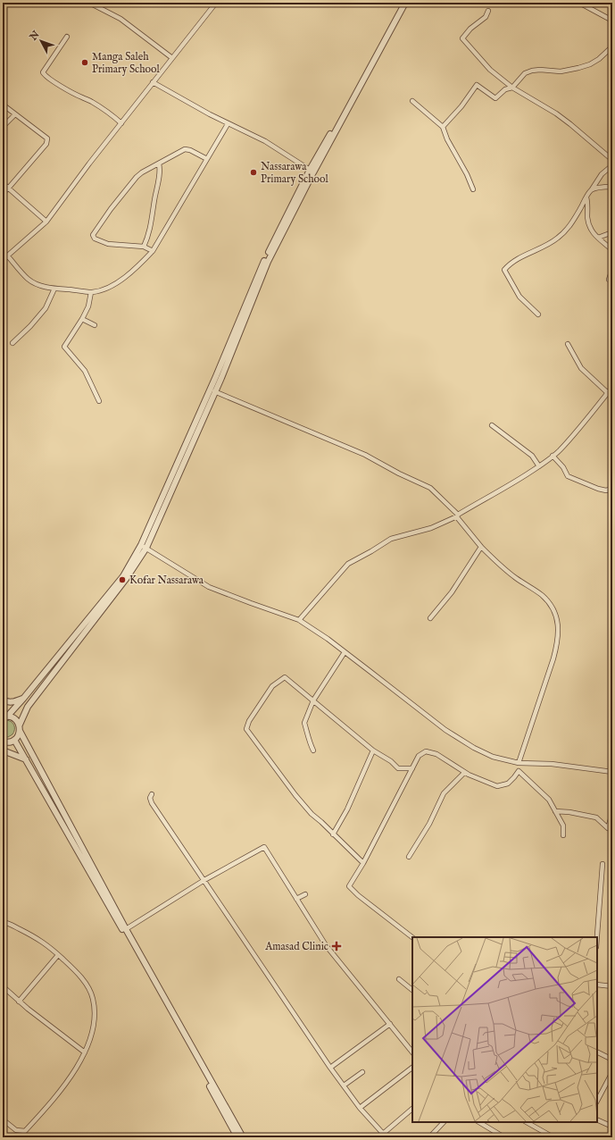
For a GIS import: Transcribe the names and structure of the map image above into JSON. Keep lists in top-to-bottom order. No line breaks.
{"places":{"other":["Manga Saleh Primary School","Nassarawa Primary School","Kofar Nassarawa"],"health":["Amasad Clinic"]},"north":"top left"}
